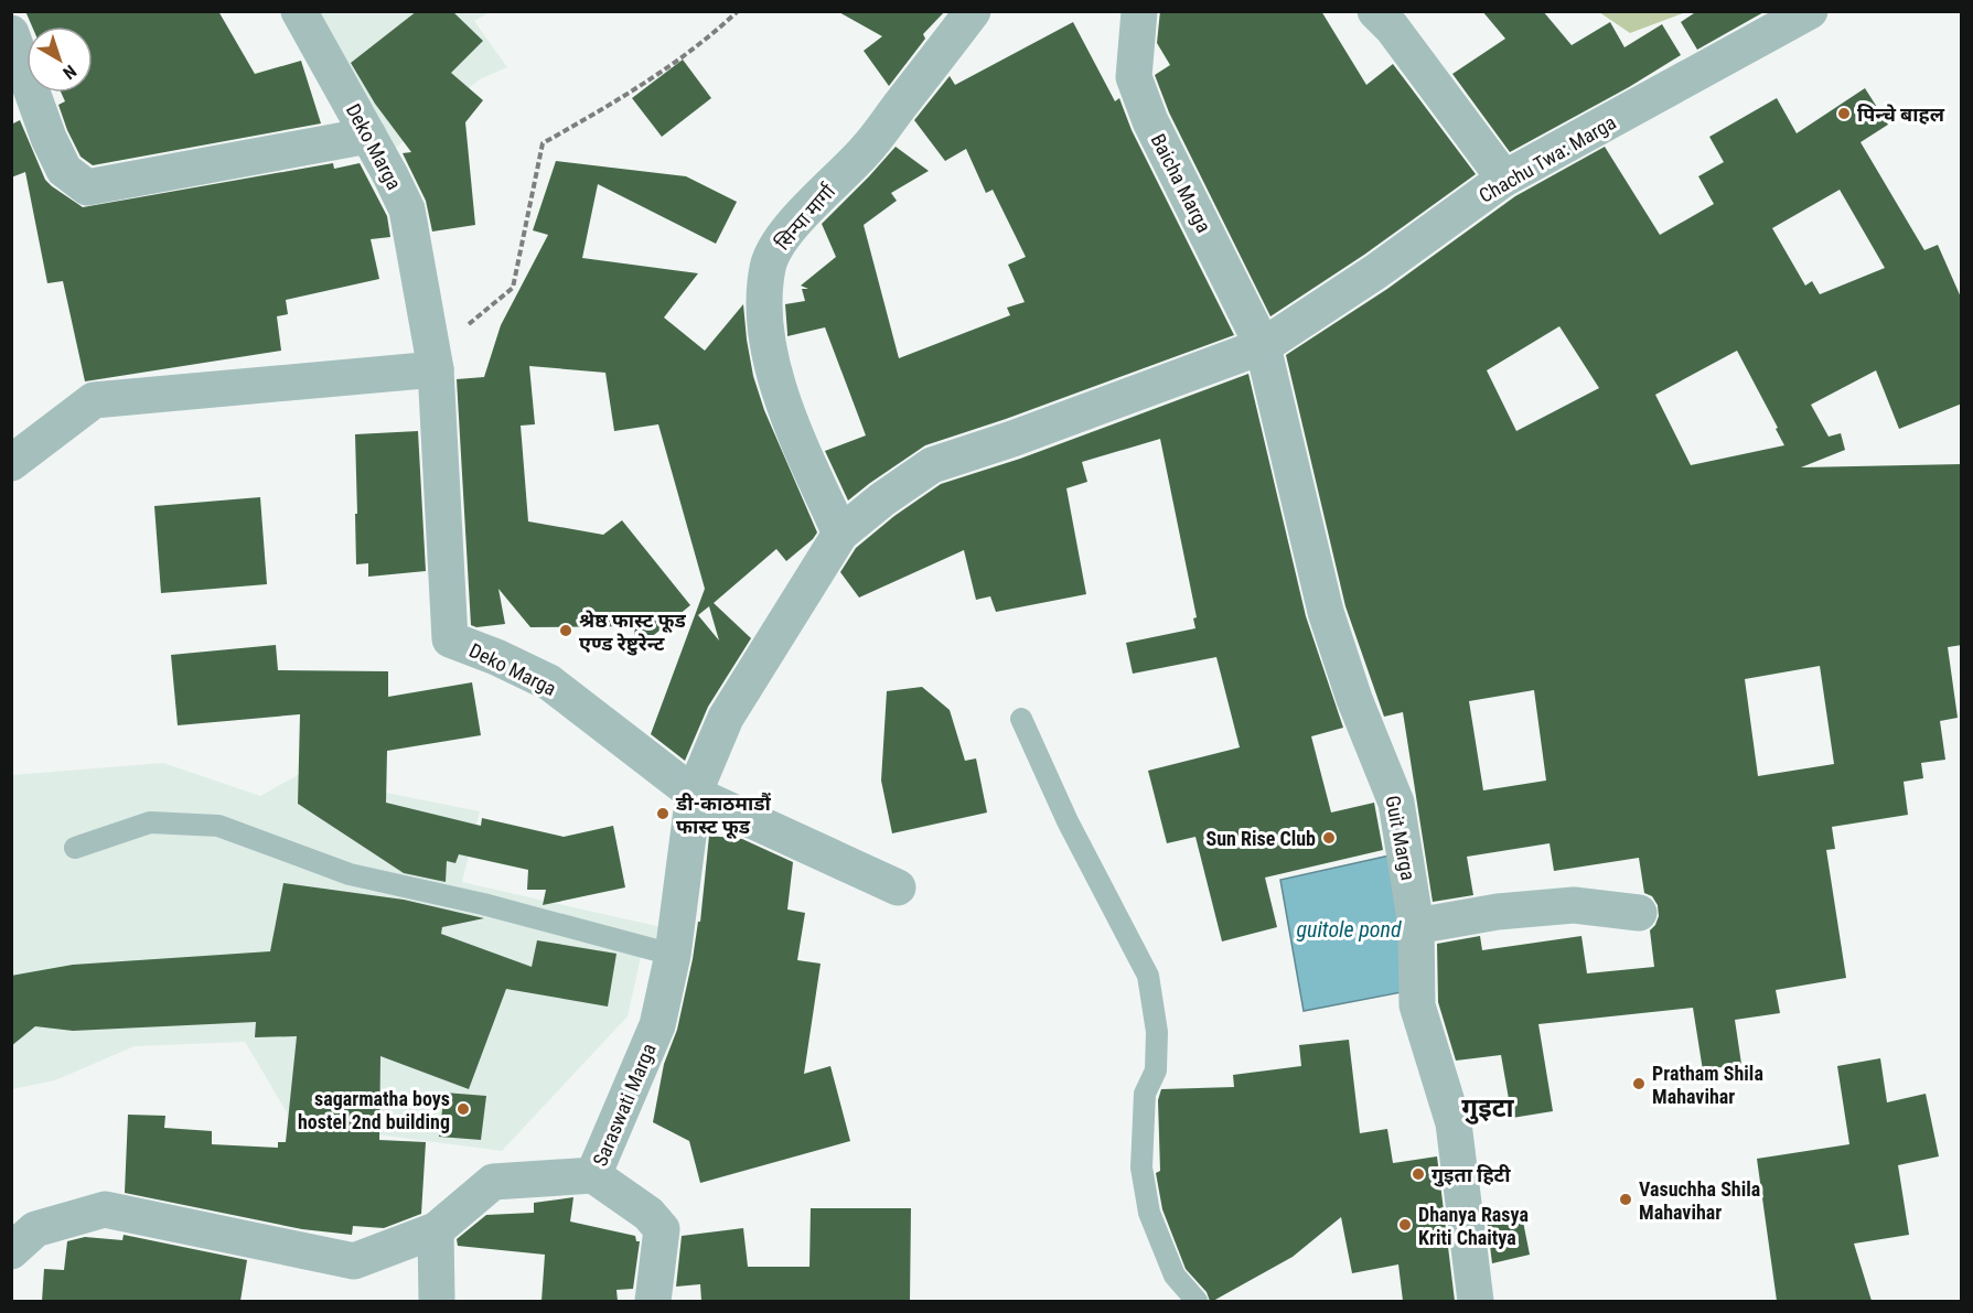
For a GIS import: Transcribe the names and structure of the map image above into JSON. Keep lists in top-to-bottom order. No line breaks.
{"streets":{"street":["Deko Marga","Chachu Twa: Marga","Baicha Marga","सिन्पा मार्गा","Guit Marga","Saraswati Marga"]},"crossings":[["Deko Marga","Saraswati Marga"],["Chachu Twa: Marga","Baicha Marga"],["Chachu Twa: Marga","सिन्पा मार्गा"],["Chachu Twa: Marga","Guit Marga"],["Chachu Twa: Marga","Saraswati Marga"],["Baicha Marga","Guit Marga"],["सिन्पा मार्गा","Saraswati Marga"]],"districts":["गुइटा"],"water":["guitole pond"],"places":["पिन्चे बाहल","श्रेष्ठ फास्ट फूड एण्ड रेष्टुरेन्ट","डी-काठमाडौं फास्ट फूड","Sun Rise Club","Pratham Shila Mahavihar","sagarmatha boys hostel 2nd building","गुइता हिटी","Vasuchha Shila Mahavihar","Dhanya Rasya Kriti Chaitya"],"north":"bottom right"}
